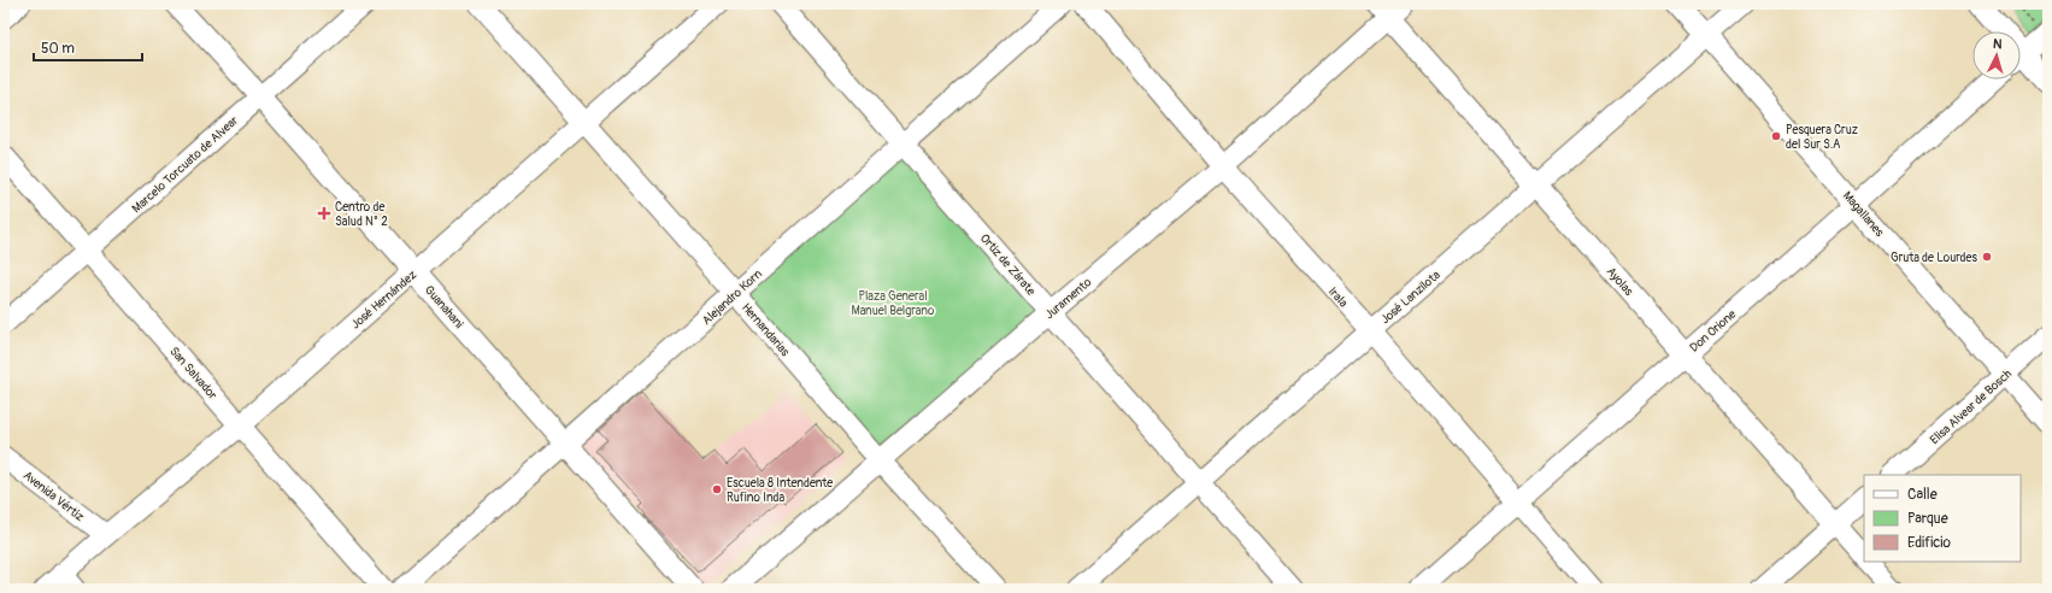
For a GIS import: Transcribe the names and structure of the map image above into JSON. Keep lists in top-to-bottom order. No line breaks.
{"streets":{"street":["Marcelo Torcuato de Alvear","Magallanes","Ortiz de Zárate","Ayolas","Alejandro Korn","Irala","José Lanzilota","Juramento","José Hernández","Guanahani","Hernandarias","Don Orione","San Salvador","Elisa Alvear de Bosch","Avenida Vértiz"]},"crossings":[["Marcelo Torcuato de Alvear","Guanahani"],["Marcelo Torcuato de Alvear","San Salvador"],["Magallanes","José Lanzilota"],["Magallanes","Don Orione"],["Magallanes","Elisa Alvear de Bosch"],["Ortiz de Zárate","Alejandro Korn"],["Ortiz de Zárate","José Lanzilota"],["Ortiz de Zárate","Juramento"],["Ayolas","José Lanzilota"],["Ayolas","Juramento"],["Ayolas","Don Orione"],["Alejandro Korn","Guanahani"],["Alejandro Korn","Hernandarias"],["Irala","José Lanzilota"],["Irala","Juramento"],["Irala","Don Orione"],["Juramento","Hernandarias"],["José Hernández","Guanahani"],["José Hernández","Hernandarias"],["José Hernández","San Salvador"],["José Hernández","Avenida Vértiz"]],"parks":["Plaza General Manuel Belgrano"],"places":{"other":["Pesquera Cruz del Sur S.A","Gruta de Lourdes","Escuela 8 Intendente Rufino Inda"],"health":["Centro de Salud N° 2"]},"legend":["Calle","Parque","Edificio"],"scale_bar":"50 m","north":"top"}
